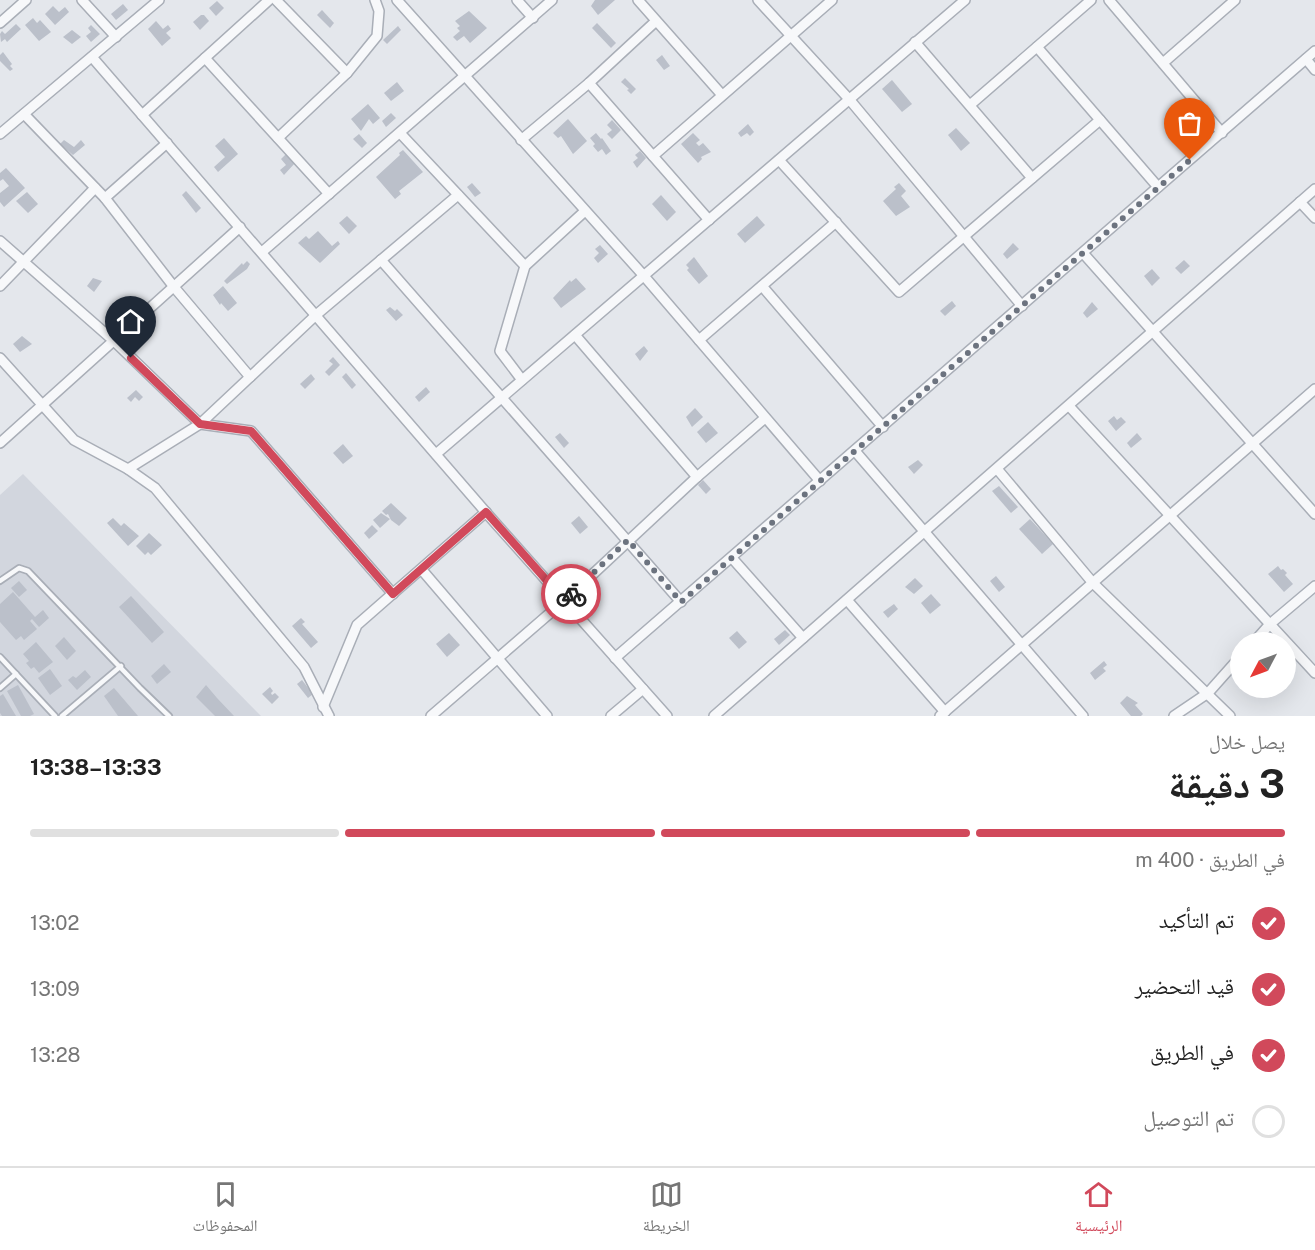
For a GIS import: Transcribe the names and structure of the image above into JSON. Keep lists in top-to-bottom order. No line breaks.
{"north":"bottom left","page":{"heading":["3 دقيقة","يصل خلال","13:33–13:38"],"bar":"في الطريق · 400 m","list":[["تم التأكيد","13:02"],["قيد التحضير","13:09"],["في الطريق","13:28"],"تم التوصيل"],"tabs":["الرئيسية","الخريطة","المحفوظات"]}}
